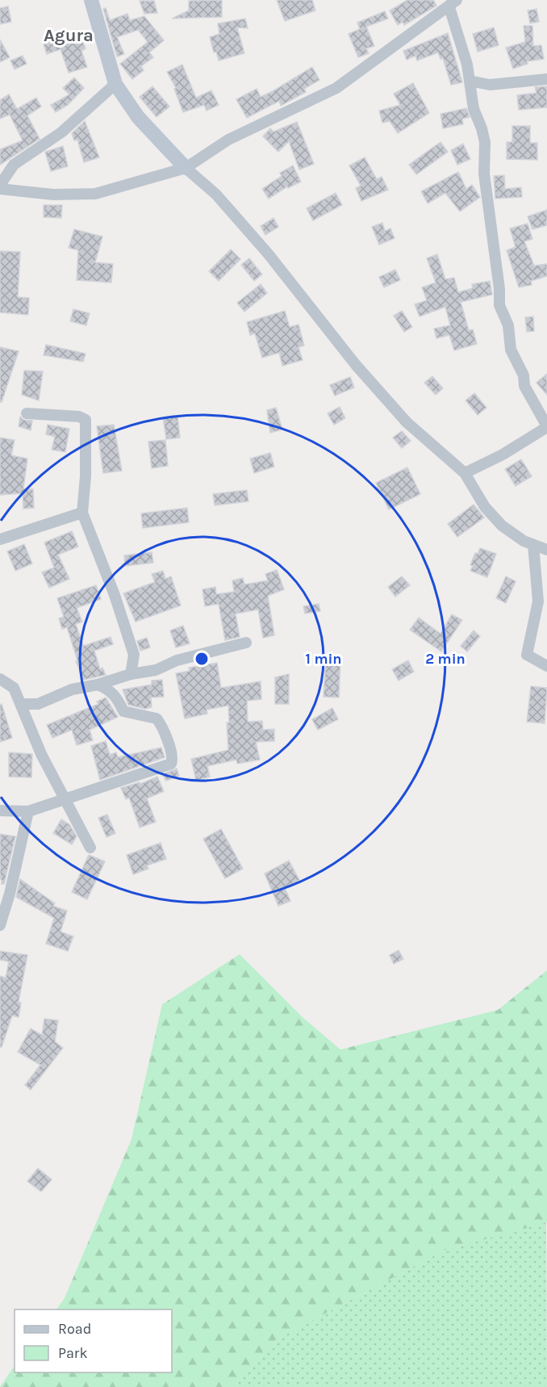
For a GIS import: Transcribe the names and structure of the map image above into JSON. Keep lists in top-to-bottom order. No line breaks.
{"districts":["Agura"],"legend":["Road","Park"],"rings":["1 min","2 min"]}
